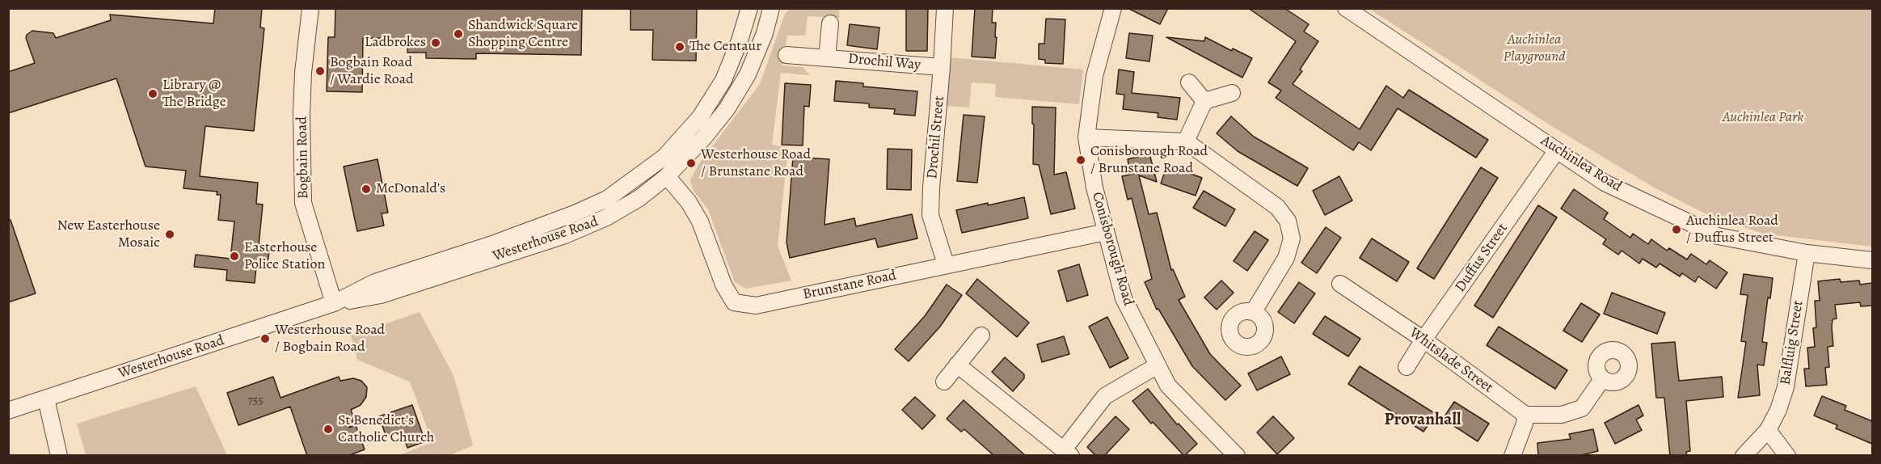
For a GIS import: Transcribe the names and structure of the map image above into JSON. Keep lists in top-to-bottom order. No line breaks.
{"streets":{"street":["Drochil Way","Drochil Street","Bogbain Road","Auchinlea Road","Westerhouse Road","Conisborough Road","Duffus Street","Brunstane Road","Balfluig Street","Whitslade Street"]},"crossings":[["Drochil Way","Drochil Street"],["Drochil Street","Brunstane Road"],["Bogbain Road","Westerhouse Road"],["Auchinlea Road","Duffus Street"],["Auchinlea Road","Balfluig Street"],["Westerhouse Road","Brunstane Road"],["Conisborough Road","Brunstane Road"],["Duffus Street","Whitslade Street"]],"districts":["Provanhall"],"parks":["Auchinlea Playground","Auchinlea Park"],"places":["Shandwick Square Shopping Centre","Ladbrokes","The Centaur","Bogbain Road / Wardie Road","Library @ The Bridge","Conisborough Road / Brunstane Road","Westerhouse Road / Brunstane Road","McDonald's","Auchinlea Road / Duffus Street","New Easterhouse Mosaic","Easterhouse Police Station","Westerhouse Road / Bogbain Road","St Benedict's Catholic Church"],"house_numbers":["755"]}
